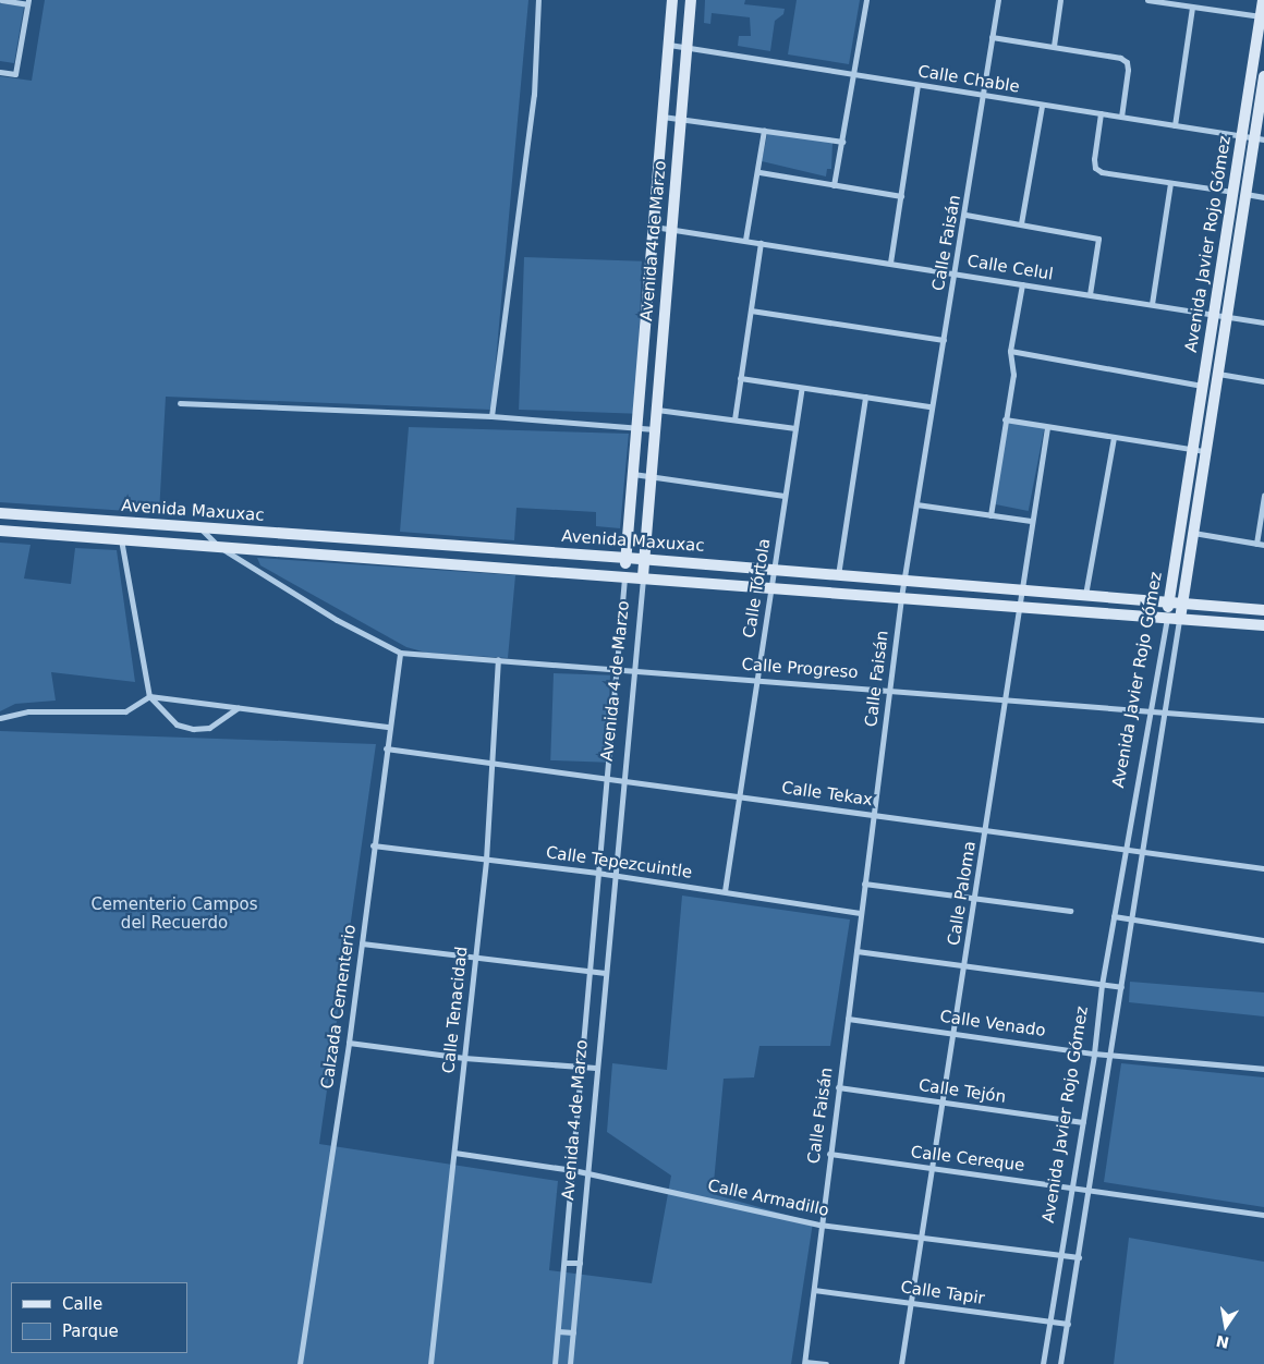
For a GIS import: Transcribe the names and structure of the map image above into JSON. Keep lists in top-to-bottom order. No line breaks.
{"streets":{"main road":["Avenida 4 de Marzo","Avenida Javier Rojo Gómez","Avenida Maxuxac"],"street":["Calle Chable","Calle Faisán","Calle Celul","Calle Tórtola","Calle Progreso","Calle Tekax","Calle Tepezcuintle","Calle Paloma","Calzada Cementerio","Calle Tenacidad","Calle Venado","Calle Tejón","Calle Cereque","Calle Armadillo","Calle Tapir"]},"crossings":[["Calle Chable","Avenida 4 de Marzo"],["Calle Chable","Calle Faisán"],["Calle Chable","Avenida Javier Rojo Gómez"],["Avenida 4 de Marzo","Calle Celul"],["Avenida 4 de Marzo","Avenida Maxuxac"],["Avenida 4 de Marzo","Calle Progreso"],["Avenida 4 de Marzo","Calle Tekax"],["Avenida 4 de Marzo","Calle Tepezcuintle"],["Avenida 4 de Marzo","Calle Armadillo"],["Calle Faisán","Calle Celul"],["Calle Faisán","Avenida Maxuxac"],["Calle Faisán","Calle Progreso"],["Calle Faisán","Calle Tekax"],["Calle Faisán","Calle Tepezcuintle"],["Calle Faisán","Calle Venado"],["Calle Faisán","Calle Tejón"],["Calle Faisán","Calle Cereque"],["Calle Faisán","Calle Armadillo"],["Calle Faisán","Calle Tapir"],["Avenida Javier Rojo Gómez","Calle Celul"],["Avenida Javier Rojo Gómez","Avenida Maxuxac"],["Avenida Javier Rojo Gómez","Calle Progreso"],["Avenida Javier Rojo Gómez","Calle Tekax"],["Avenida Javier Rojo Gómez","Calle Venado"],["Avenida Javier Rojo Gómez","Calle Tejón"],["Avenida Javier Rojo Gómez","Calle Cereque"],["Avenida Javier Rojo Gómez","Calle Armadillo"],["Avenida Javier Rojo Gómez","Calle Tapir"],["Avenida Maxuxac","Calle Tórtola"],["Avenida Maxuxac","Calle Paloma"],["Calle Tórtola","Calle Progreso"],["Calle Tórtola","Calle Tekax"],["Calle Tórtola","Calle Tepezcuintle"],["Calle Progreso","Calle Paloma"],["Calle Progreso","Calzada Cementerio"],["Calle Progreso","Calle Tenacidad"],["Calle Tekax","Calle Paloma"],["Calle Tekax","Calzada Cementerio"],["Calle Tekax","Calle Tenacidad"],["Calle Tepezcuintle","Calzada Cementerio"],["Calle Tepezcuintle","Calle Tenacidad"],["Calle Paloma","Calle Venado"],["Calle Paloma","Calle Tejón"],["Calle Paloma","Calle Cereque"],["Calle Paloma","Calle Armadillo"],["Calle Paloma","Calle Tapir"],["Calle Tenacidad","Calle Armadillo"]],"parks":["Cementerio Campos del Recuerdo"],"legend":["Calle","Parque"],"north":"bottom"}
